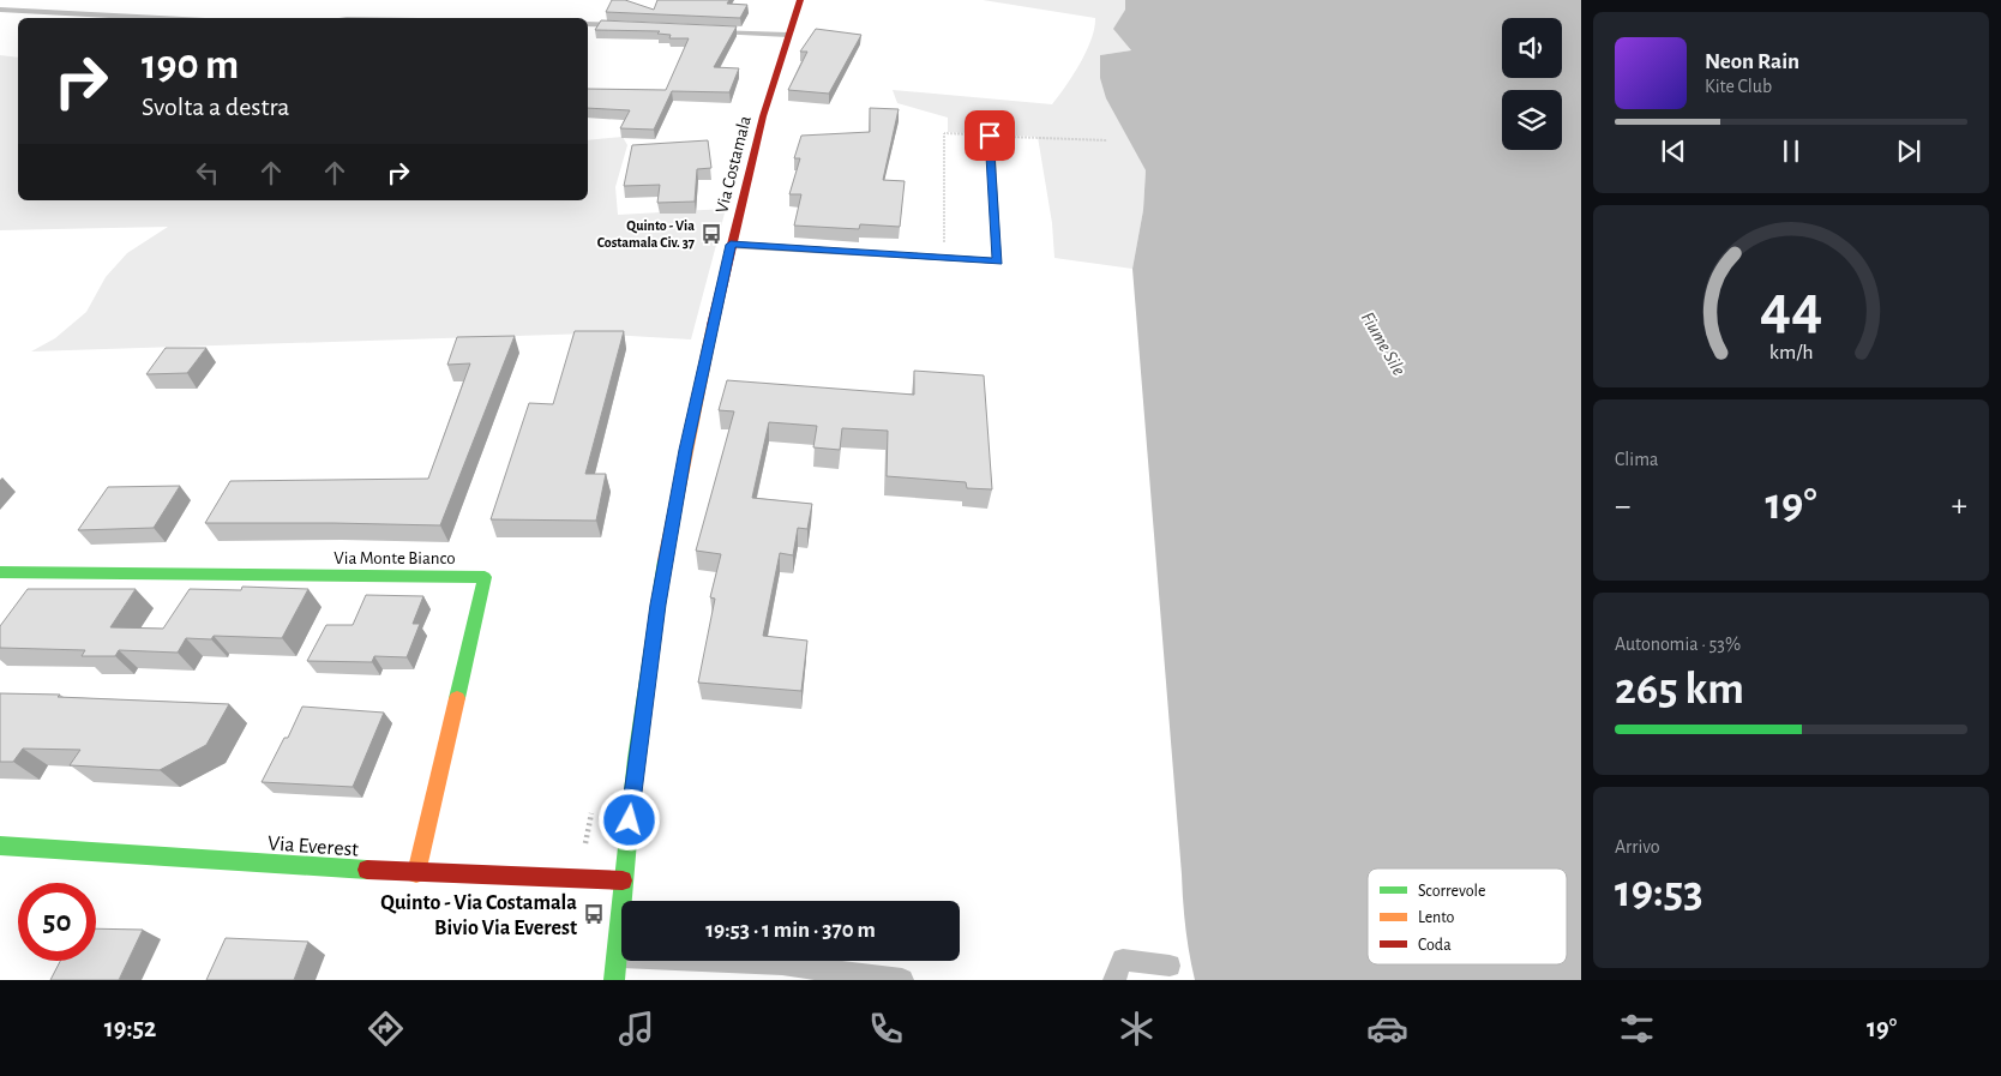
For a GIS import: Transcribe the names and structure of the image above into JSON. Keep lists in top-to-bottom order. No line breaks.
{"streets":{"main road":["Via Costamala","Via Monte Bianco","Via Everest"]},"crossings":[["Via Costamala","Via Everest"],["Via Monte Bianco","Via Everest"]],"water":["Fiume Sile"],"places":{"bus stop":["Quinto - Via Costamala Civ. 37","Quinto - Via Costamala Bivio Via Everest"]},"legend":["Scorrevole","Lento","Coda"],"page":{"turn":["190 m","Svolta a destra"],"song":["Neon Rain","Kite Club"],"tile":["Clima",["Autonomia · 53%","265 km"],["Arrivo","19:53"]],"heat":["−","19°","+"],"limit":"50","trip":"19:53 · 1 min · 370 m","tabs":["19:52","19°"],"gauge":["44","km/h"]}}
